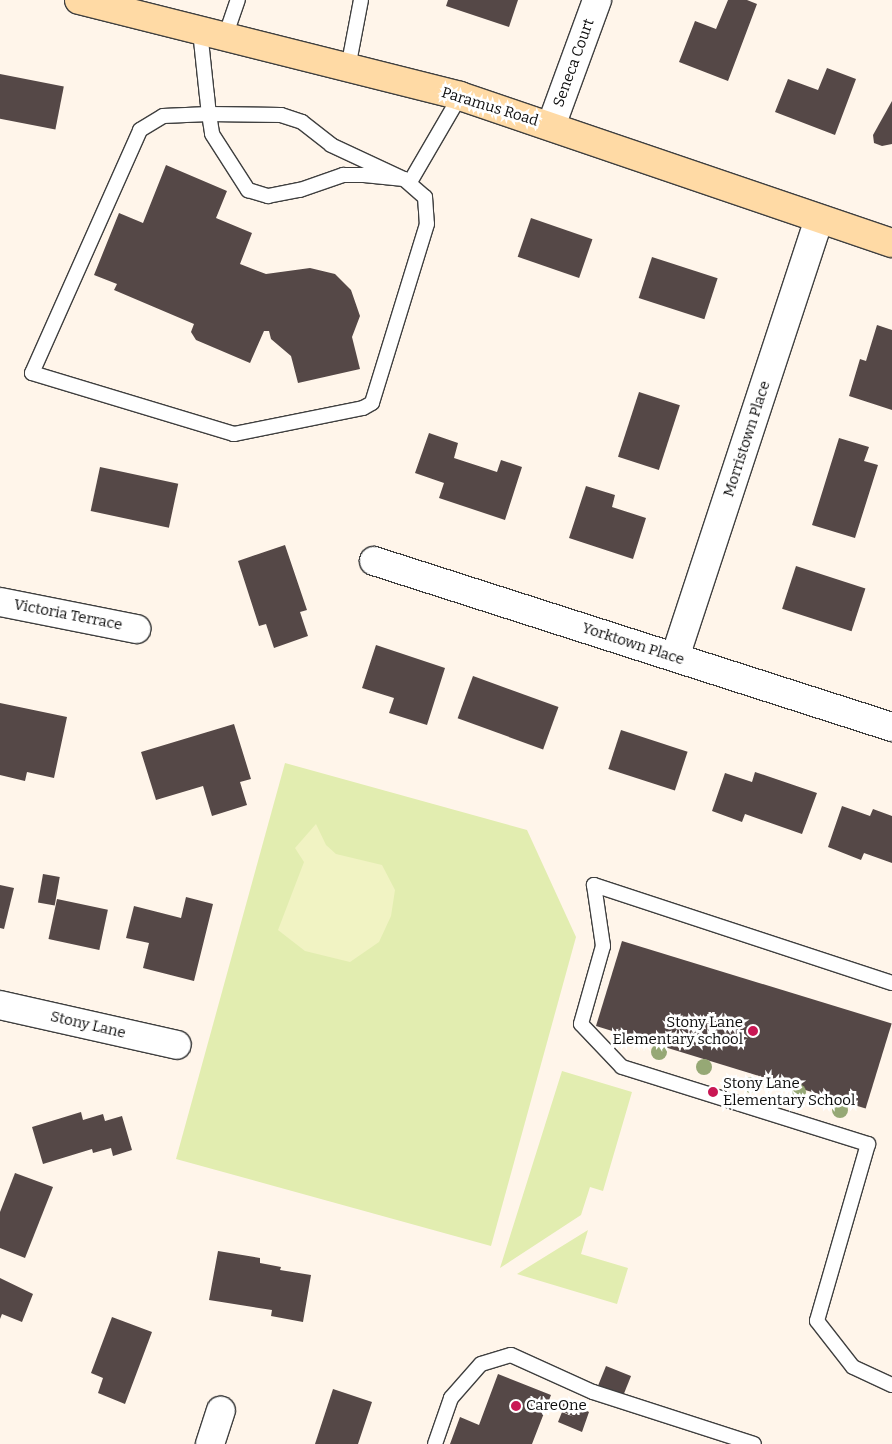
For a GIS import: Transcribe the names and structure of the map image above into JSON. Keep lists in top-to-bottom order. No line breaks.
{"streets":{"main road":["Paramus Road"],"street":["Seneca Court","Morristown Place","Victoria Terrace","Yorktown Place","Stony Lane"]},"crossings":[["Seneca Court","Paramus Road"],["Paramus Road","Morristown Place"],["Morristown Place","Yorktown Place"]],"places":["Stony Lane Elementary school","Stony Lane Elementary School","CareOne"]}
